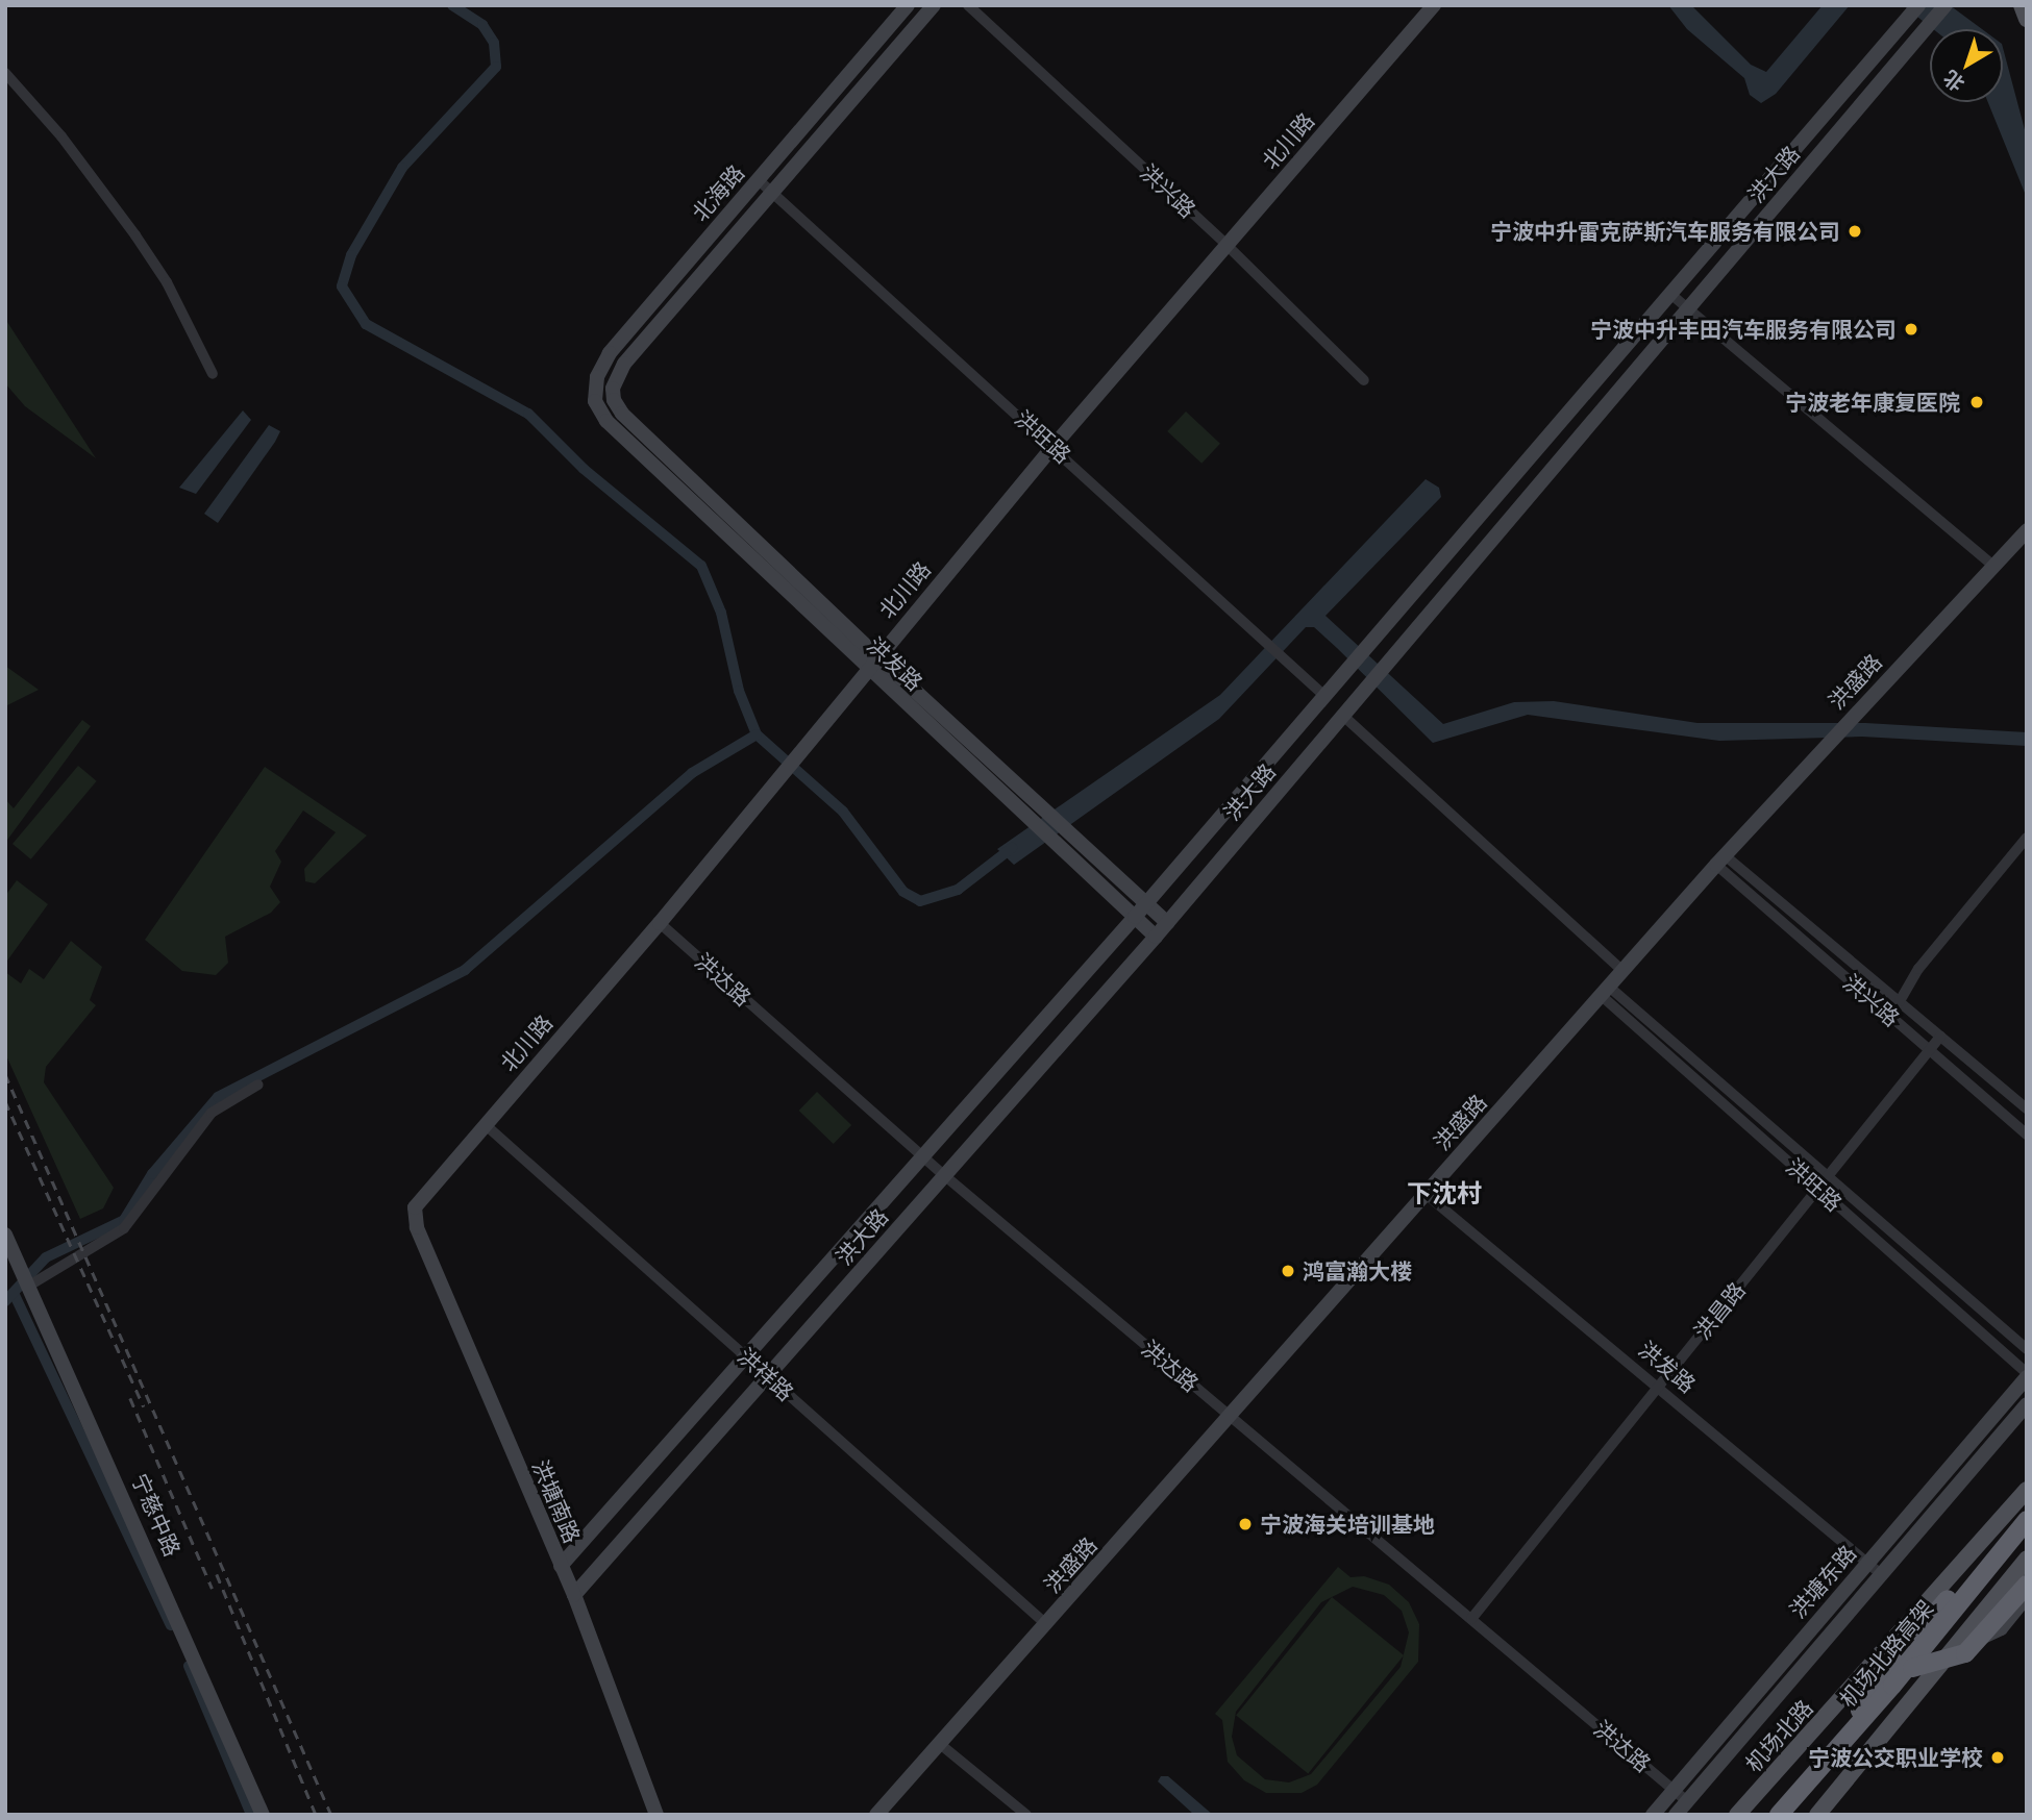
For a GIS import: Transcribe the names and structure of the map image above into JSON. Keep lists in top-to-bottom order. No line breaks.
{"streets":{"highway":["机场北路高架"],"main road":["北川路","洪大路","北海路","洪发路","洪盛路","洪塘南路","宁慈中路","洪塘东路","机场北路"],"street":["洪兴路","洪旺路","洪达路","洪昌路","洪祥路"]},"crossings":[["北川路","洪兴路"],["北川路","洪旺路"],["北川路","洪发路"],["北川路","洪达路"],["北川路","洪祥路"],["北川路","洪塘南路"],["洪大路","洪旺路"],["洪大路","洪发路"],["洪大路","洪达路"],["洪大路","洪祥路"],["洪大路","洪塘南路"],["洪兴路","洪盛路"],["洪兴路","洪昌路"],["北海路","洪旺路"],["北海路","洪发路"],["洪旺路","洪盛路"],["洪旺路","洪昌路"],["洪旺路","洪塘东路"],["洪发路","洪盛路"],["洪发路","洪昌路"],["洪发路","洪塘东路"],["洪盛路","洪达路"],["洪盛路","洪祥路"],["洪达路","洪昌路"],["洪达路","洪塘东路"]],"districts":["下沈村"],"places":["宁波中升雷克萨斯汽车服务有限公司","宁波中升丰田汽车服务有限公司","宁波老年康复医院","鸿富瀚大楼","宁波海关培训基地","宁波公交职业学校"],"north":"bottom left"}
